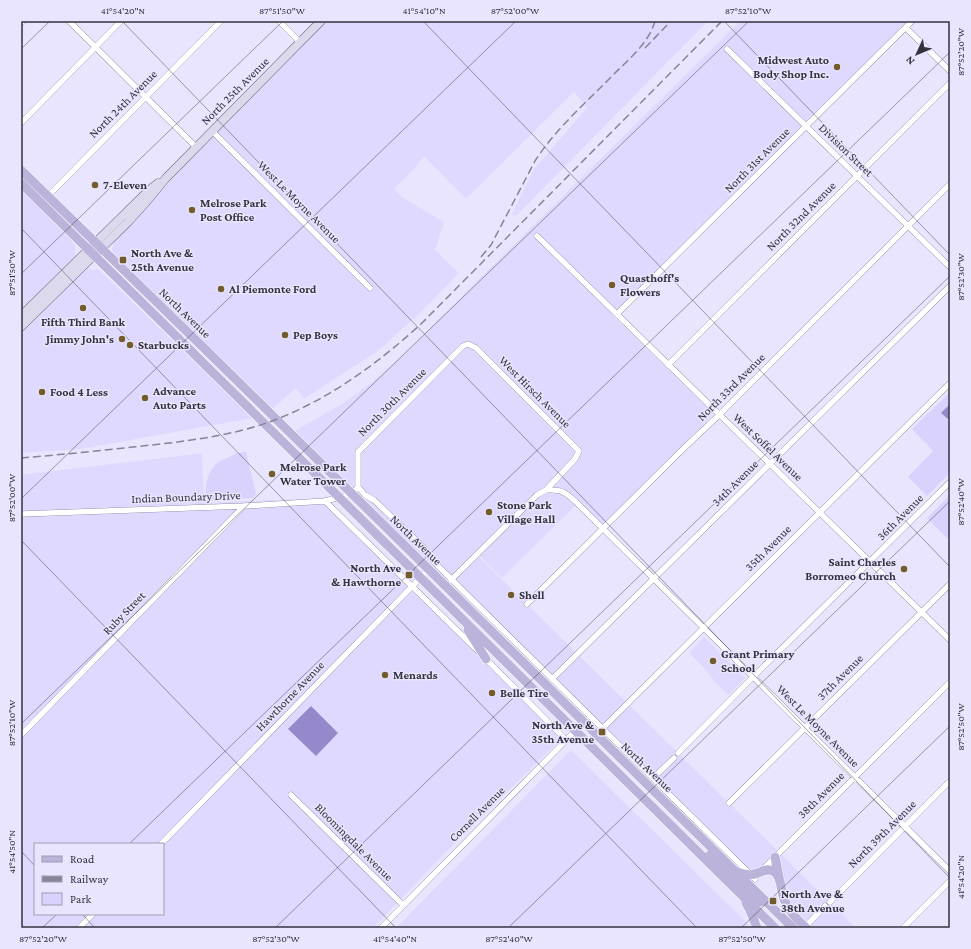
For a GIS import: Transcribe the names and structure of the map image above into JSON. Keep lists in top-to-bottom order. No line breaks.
{"streets":{"main road":["North 25th Avenue","North Avenue"],"street":["North 24th Avenue","Division Street","North 31st Avenue","West Le Moyne Avenue","North 32nd Avenue","North 33rd Avenue","West Hirsch Avenue","North 30th Avenue","West Soffel Avenue","34th Avenue","Indian Boundary Drive","36th Avenue","35th Avenue","Ruby Street","37th Avenue","Hawthorne Avenue","38th Avenue","Cornell Avenue","North 39th Avenue","Bloomingdale Avenue"]},"crossings":[["North 25th Avenue","West Le Moyne Avenue"],["North 25th Avenue","North Avenue"],["North 24th Avenue","North Avenue"],["Division Street","North 31st Avenue"],["Division Street","North 32nd Avenue"],["Division Street","North 33rd Avenue"],["North 31st Avenue","West Soffel Avenue"],["West Le Moyne Avenue","North 33rd Avenue"],["West Le Moyne Avenue","West Hirsch Avenue"],["West Le Moyne Avenue","34th Avenue"],["West Le Moyne Avenue","36th Avenue"],["West Le Moyne Avenue","35th Avenue"],["West Le Moyne Avenue","37th Avenue"],["West Le Moyne Avenue","38th Avenue"],["West Le Moyne Avenue","North 39th Avenue"],["North 32nd Avenue","West Soffel Avenue"],["North Avenue","North 30th Avenue"],["North Avenue","34th Avenue"],["North Avenue","Indian Boundary Drive"],["North Avenue","36th Avenue"],["North Avenue","35th Avenue"],["North Avenue","Hawthorne Avenue"],["North Avenue","38th Avenue"],["North Avenue","Cornell Avenue"],["North 33rd Avenue","West Soffel Avenue"],["West Hirsch Avenue","North 30th Avenue"],["North 30th Avenue","Indian Boundary Drive"],["West Soffel Avenue","34th Avenue"],["West Soffel Avenue","36th Avenue"],["West Soffel Avenue","35th Avenue"],["West Soffel Avenue","37th Avenue"],["Indian Boundary Drive","Ruby Street"],["Cornell Avenue","Bloomingdale Avenue"]],"places":{"other":["Midwest Auto Body Shop Inc.","7-Eleven","Melrose Park Post Office","Quasthoff's Flowers","Al Piemonte Ford","Fifth Third Bank","Pep Boys","Jimmy John's","Starbucks","Food 4 Less","Advance Auto Parts","Melrose Park Water Tower","Stone Park Village Hall","Saint Charles Borromeo Church","Shell","Grant Primary School","Menards","Belle Tire"],"transit":["North Ave & 25th Avenue","North Ave & Hawthorne","North Ave & 35th Avenue","North Ave & 38th Avenue"]},"legend":["Road","Railway","Park"],"north":"bottom left","coordinates":["41°54'20\"N","87°51'50\"W","41°54'10\"N","87°52'00\"W","87°52'10\"W","87°52'20\"W","87°52'30\"W","87°52'40\"W","87°52'50\"W","41°54'50\"N","41°54'40\"N"]}
